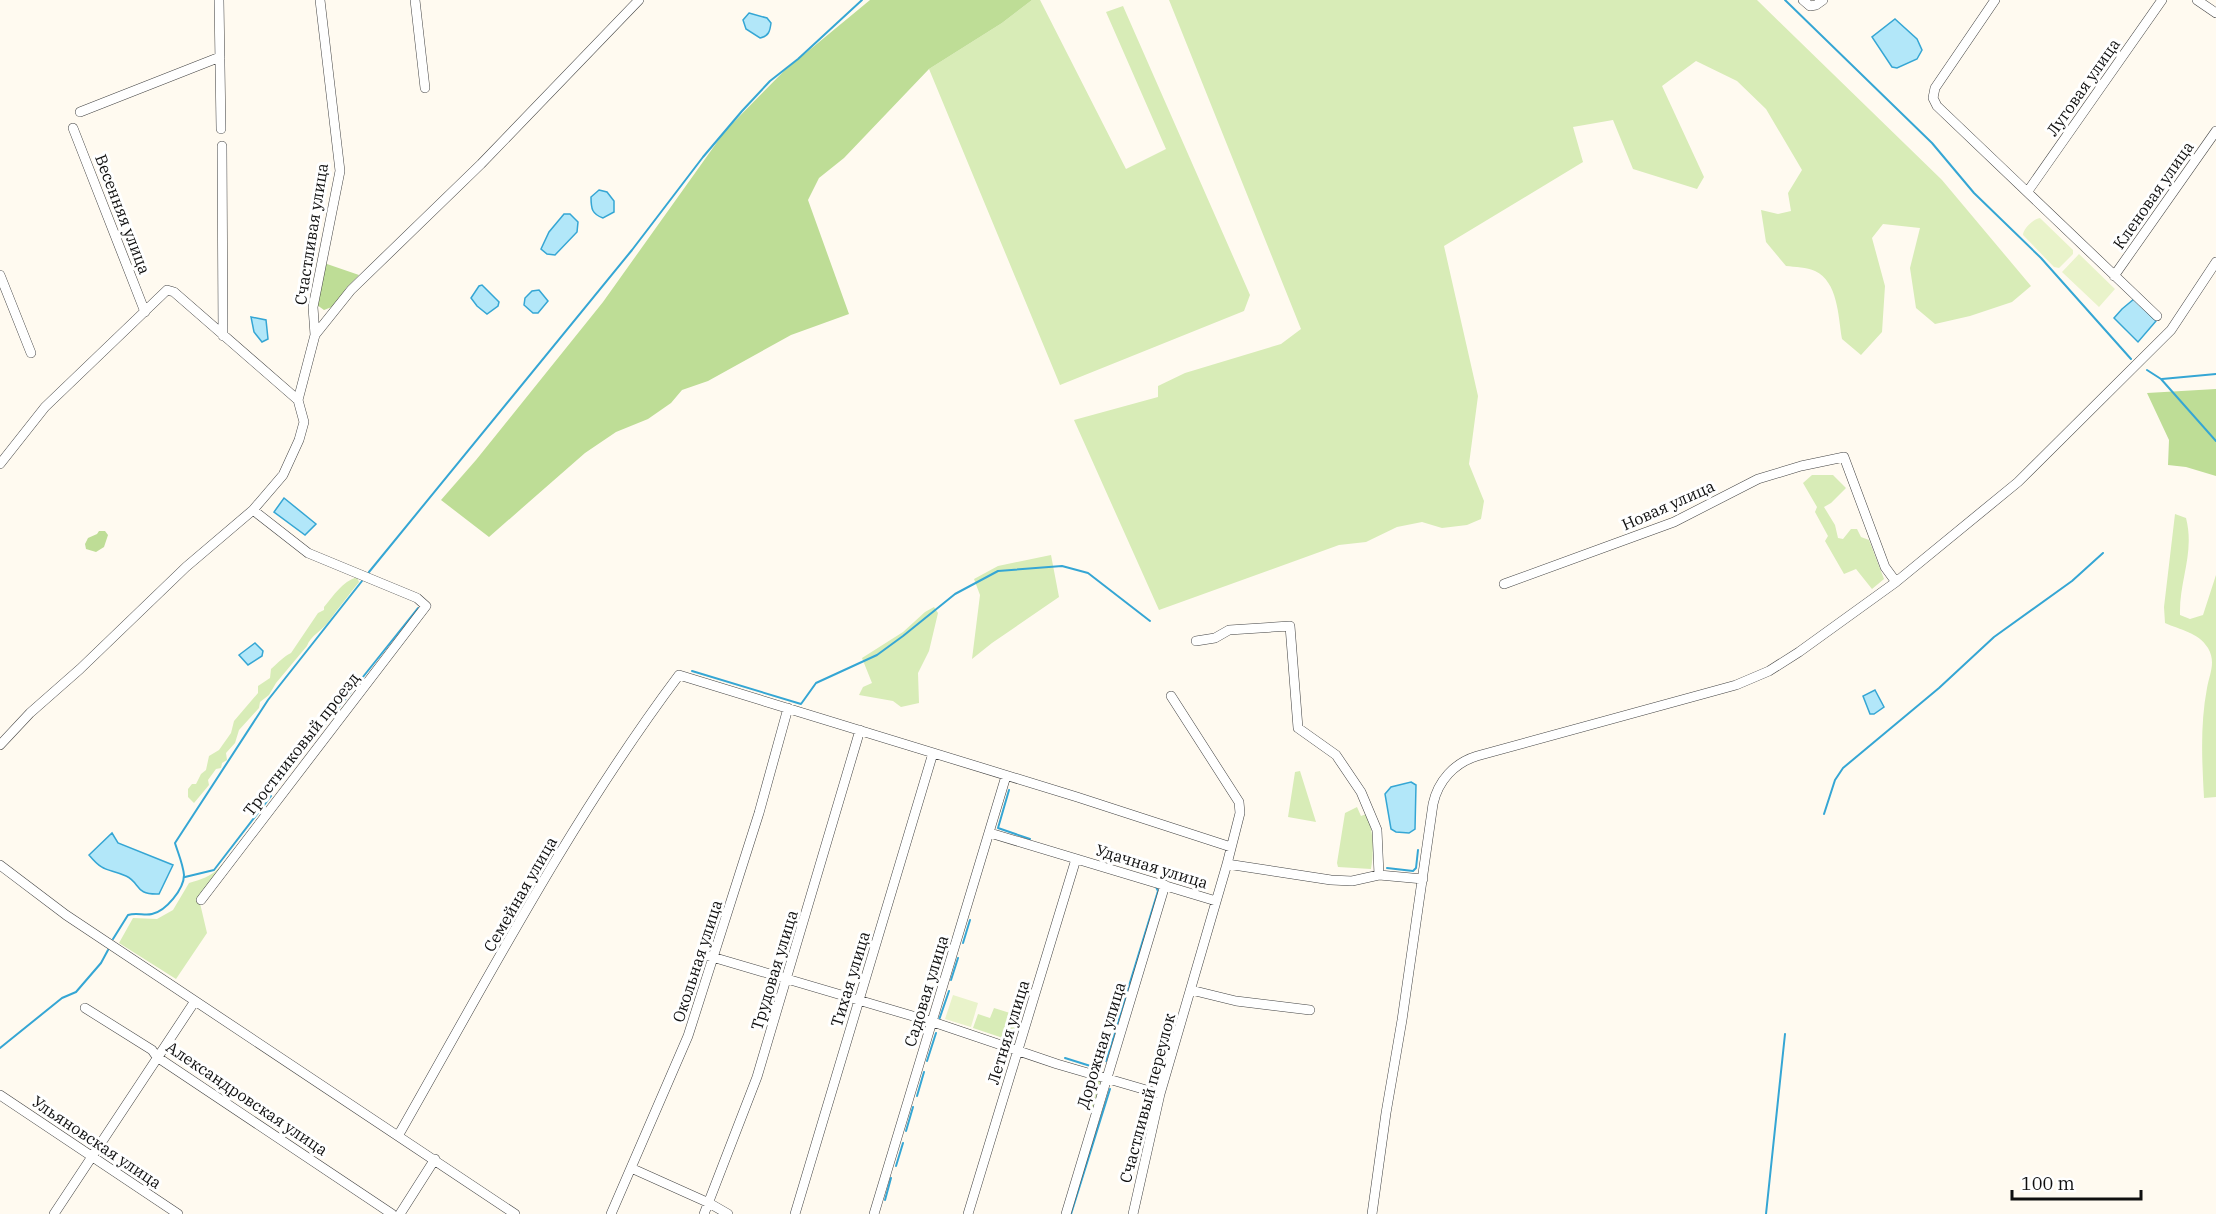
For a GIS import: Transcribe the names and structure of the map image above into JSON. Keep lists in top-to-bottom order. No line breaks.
{"streets":{"street":["Луговая улица","Кленовая улица","Весенняя улица","Счастливая улица","Новая улица","Тростниковый проезд","Удачная улица","Семейная улица","Окольная улица","Трудовая улица","Тихая улица","Садовая улица","Летняя улица","Дорожная улица","Александровская улица","Счастливый переулок","Ульяновская улица"]},"crossings":[["Удачная улица","Садовая улица"],["Удачная улица","Летняя улица"],["Удачная улица","Дорожная улица"],["Удачная улица","Счастливый переулок"],["Семейная улица","Окольная улица"]],"scale_bar":"100 m"}
